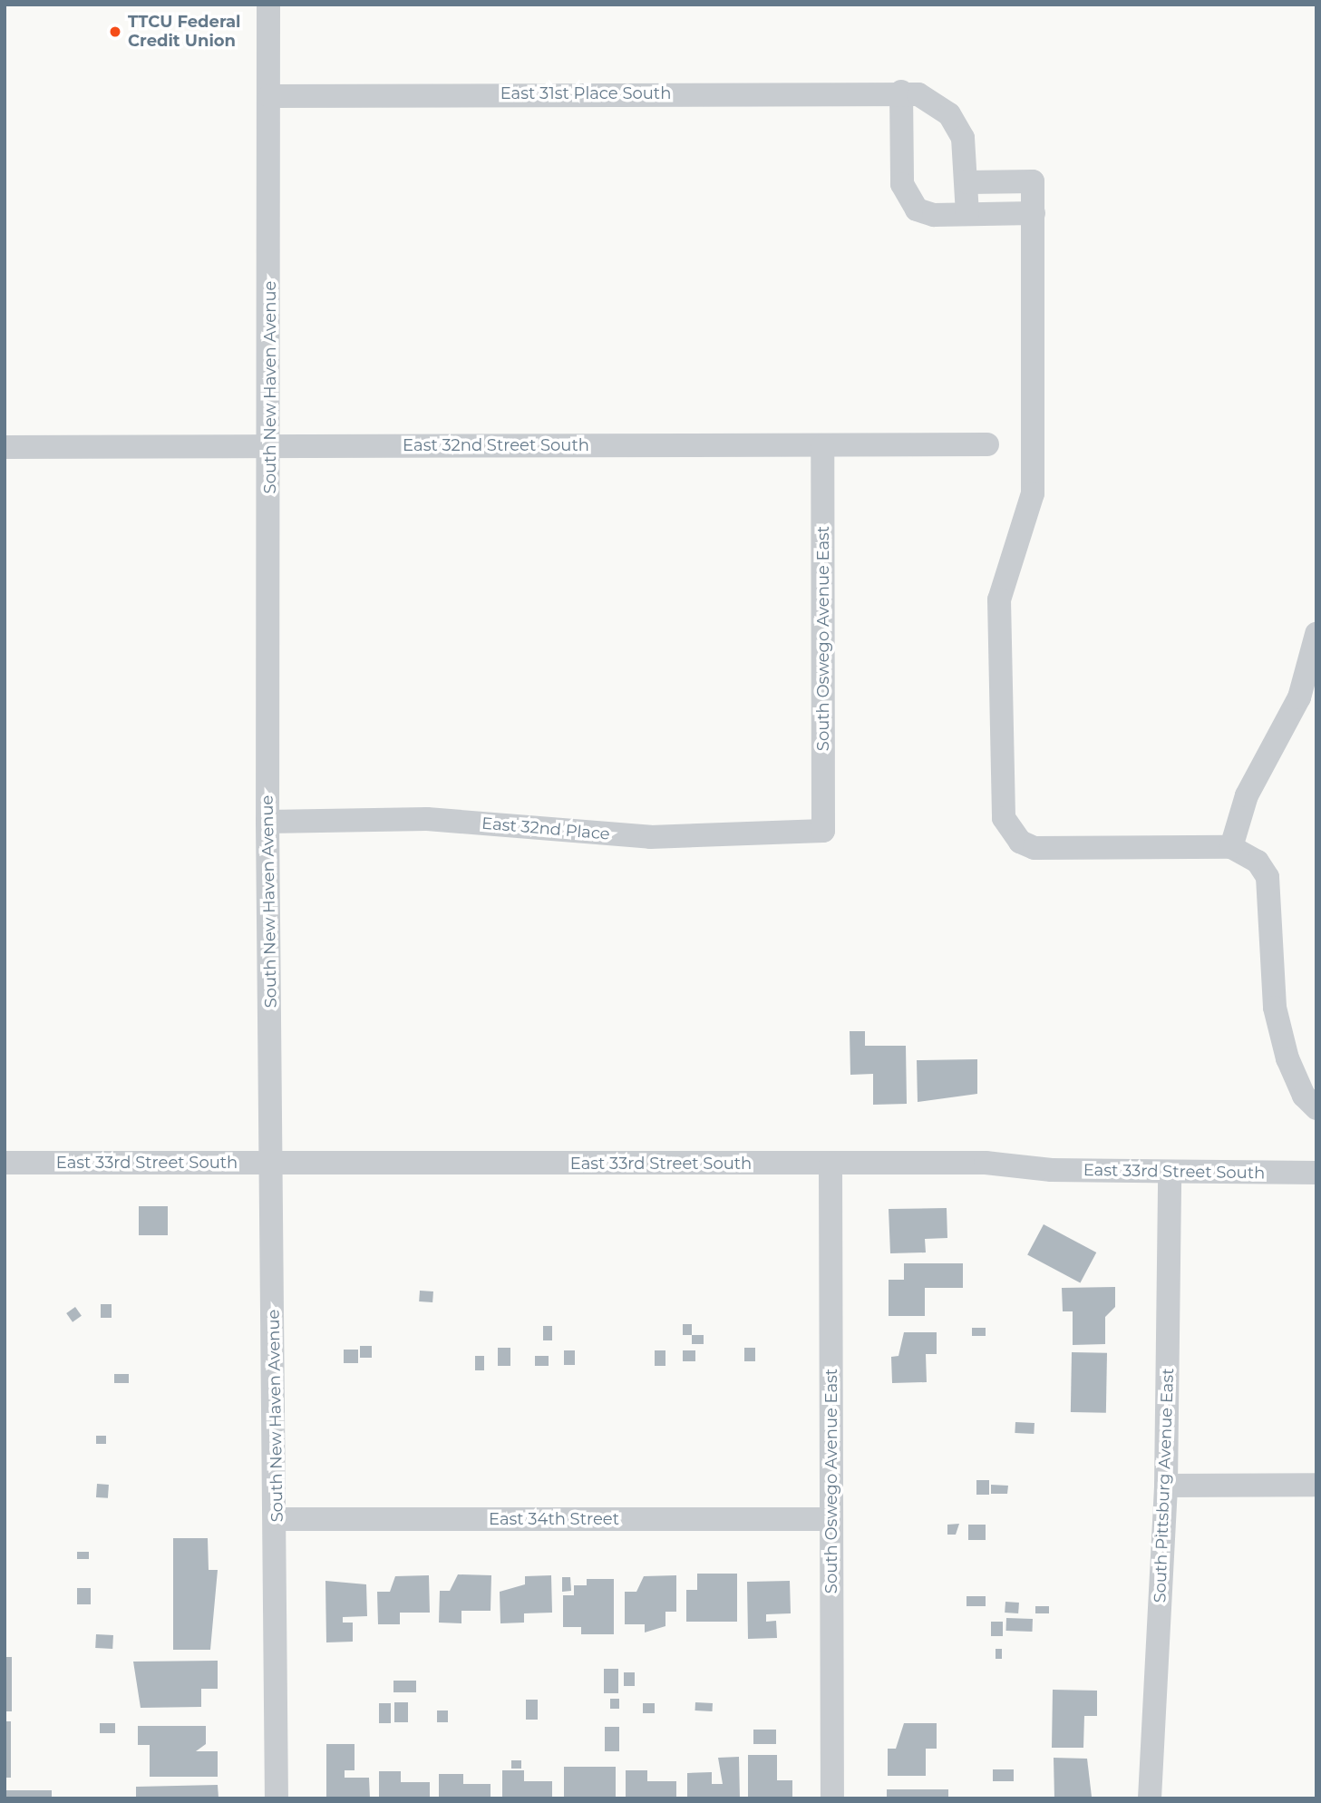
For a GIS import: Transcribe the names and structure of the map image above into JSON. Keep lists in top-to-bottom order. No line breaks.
{"streets":{"street":["East 31st Place South","South New Haven Avenue","East 32nd Street South","South Oswego Avenue East","East 32nd Place","East 33rd Street South","South Pittsburg Avenue East","East 34th Street"]},"crossings":[["East 31st Place South","South New Haven Avenue"],["South New Haven Avenue","East 32nd Street South"],["South New Haven Avenue","East 32nd Place"],["South New Haven Avenue","East 33rd Street South"],["South New Haven Avenue","East 34th Street"],["East 32nd Street South","South Oswego Avenue East"],["South Oswego Avenue East","East 32nd Place"],["South Oswego Avenue East","East 33rd Street South"],["South Oswego Avenue East","East 34th Street"],["East 33rd Street South","South Pittsburg Avenue East"]],"places":["TTCU Federal Credit Union"]}
